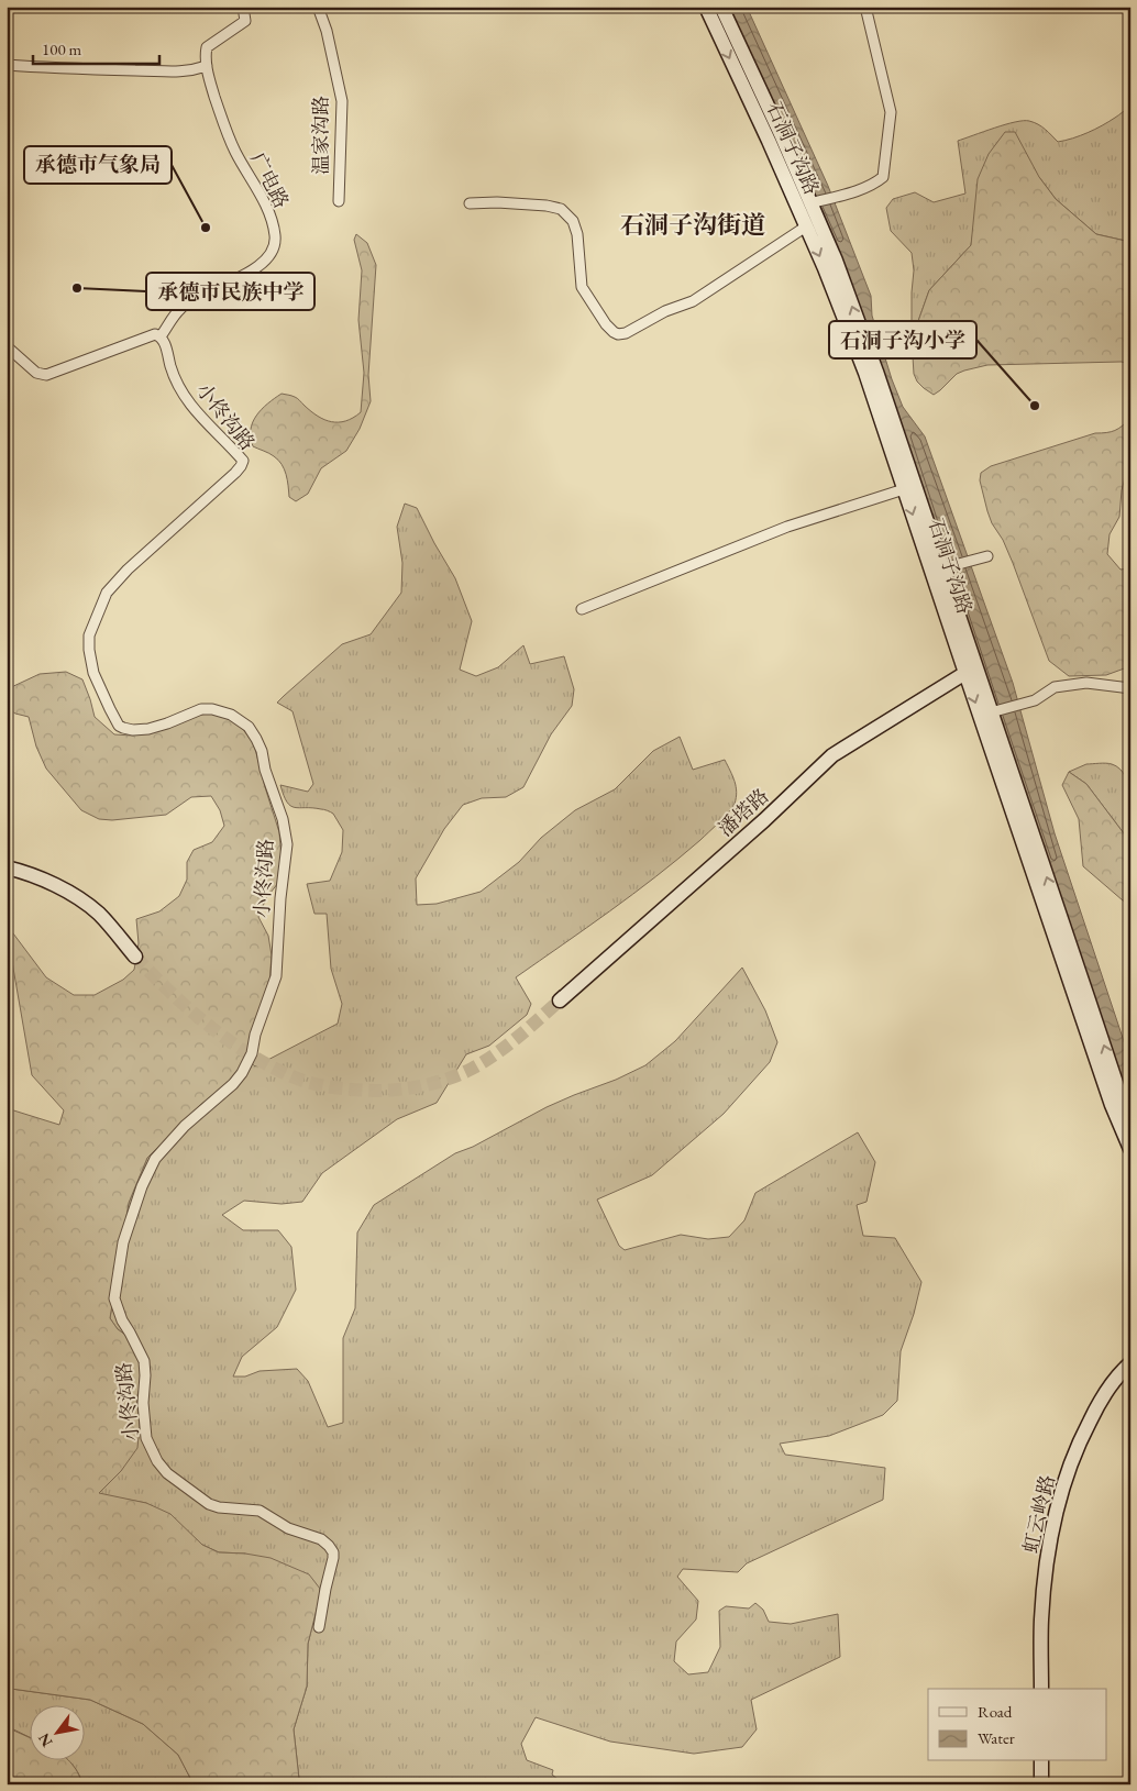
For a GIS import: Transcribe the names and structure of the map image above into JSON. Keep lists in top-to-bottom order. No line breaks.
{"streets":{"main road":["石洞子沟路","潘塔路","虹云岭路"],"street":["温家沟路","广电路","小佟沟路"]},"crossings":[["石洞子沟路","潘塔路"],["广电路","小佟沟路"]],"districts":["石洞子沟街道"],"places":["承德市气象局","承德市民族中学","石洞子沟小学"],"legend":["Road","Water"],"scale_bar":"100 m","north":"bottom left"}
